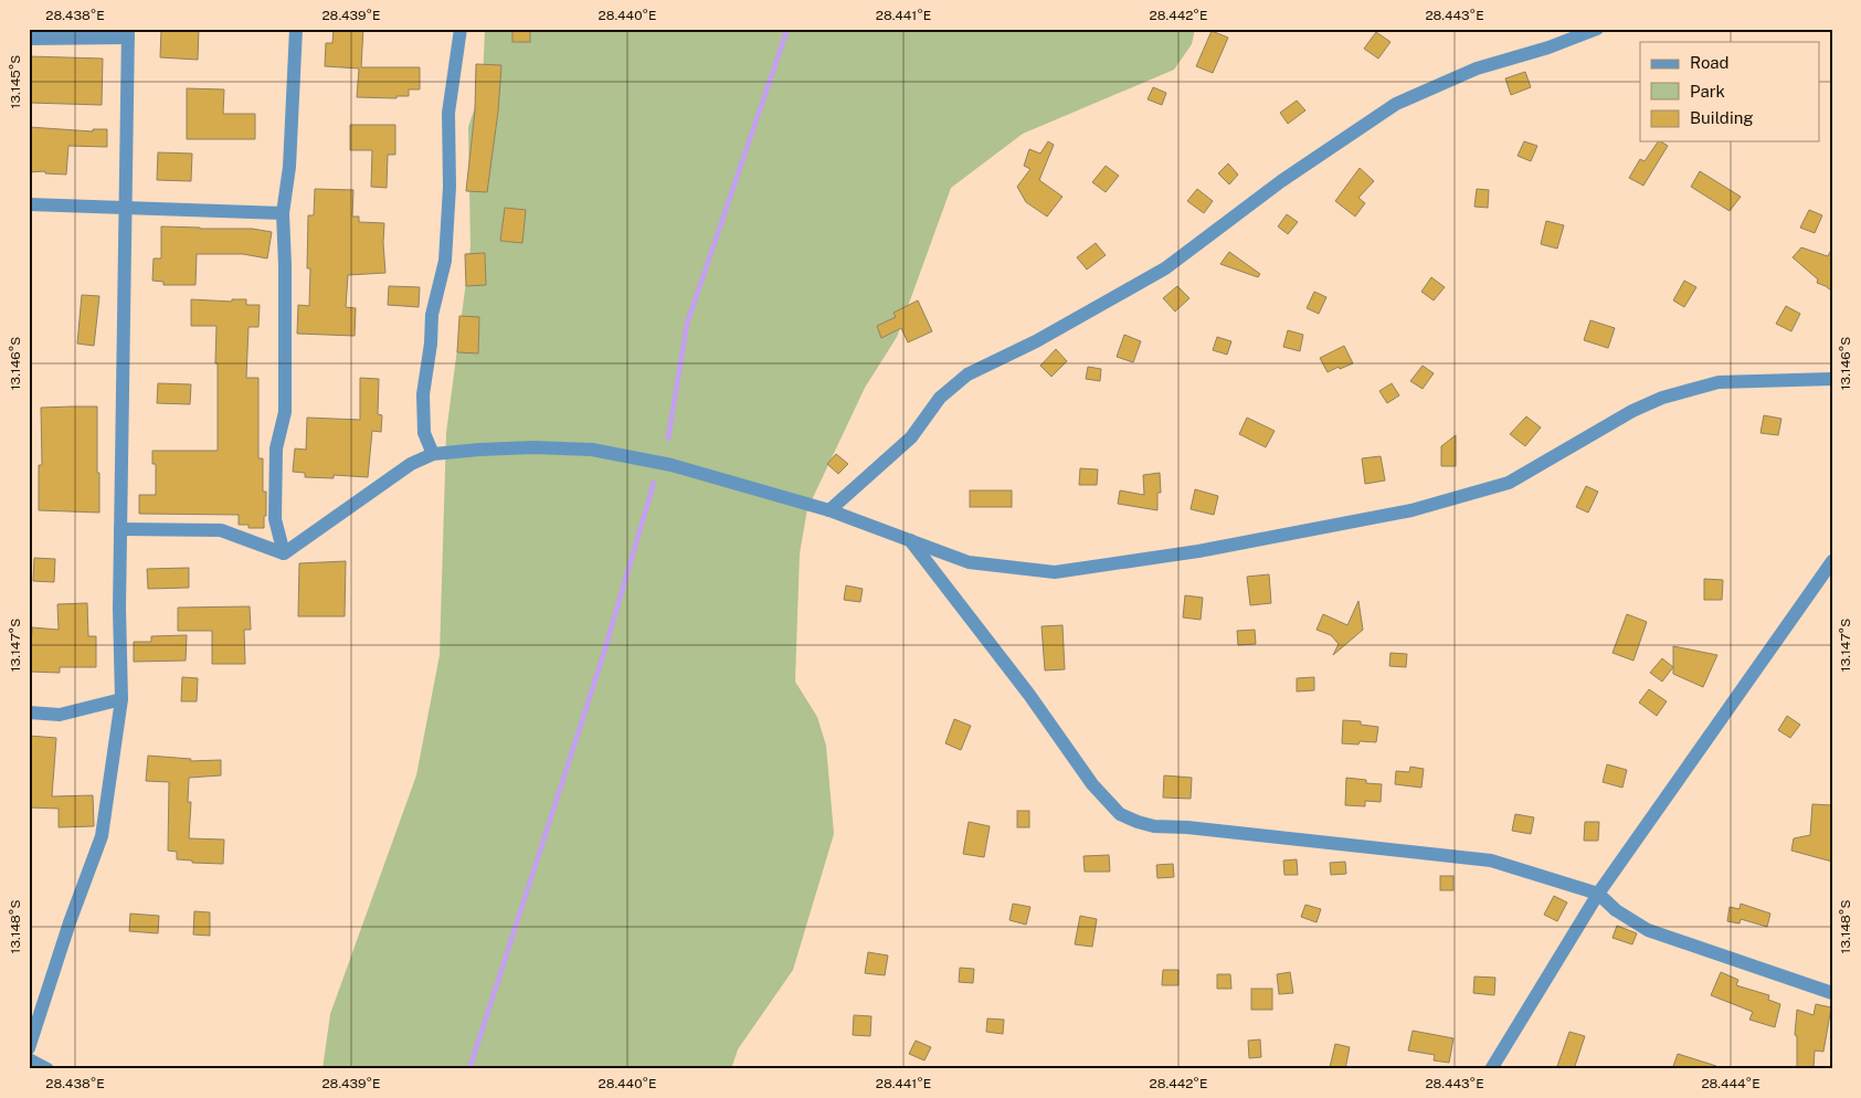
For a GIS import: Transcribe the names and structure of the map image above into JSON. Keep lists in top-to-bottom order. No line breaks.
{"legend":["Road","Park","Building"],"coordinates":["28.438°E","28.439°E","28.440°E","28.441°E","28.442°E","28.443°E","13.145°S","13.146°S","13.147°S","13.148°S","28.444°E"]}
